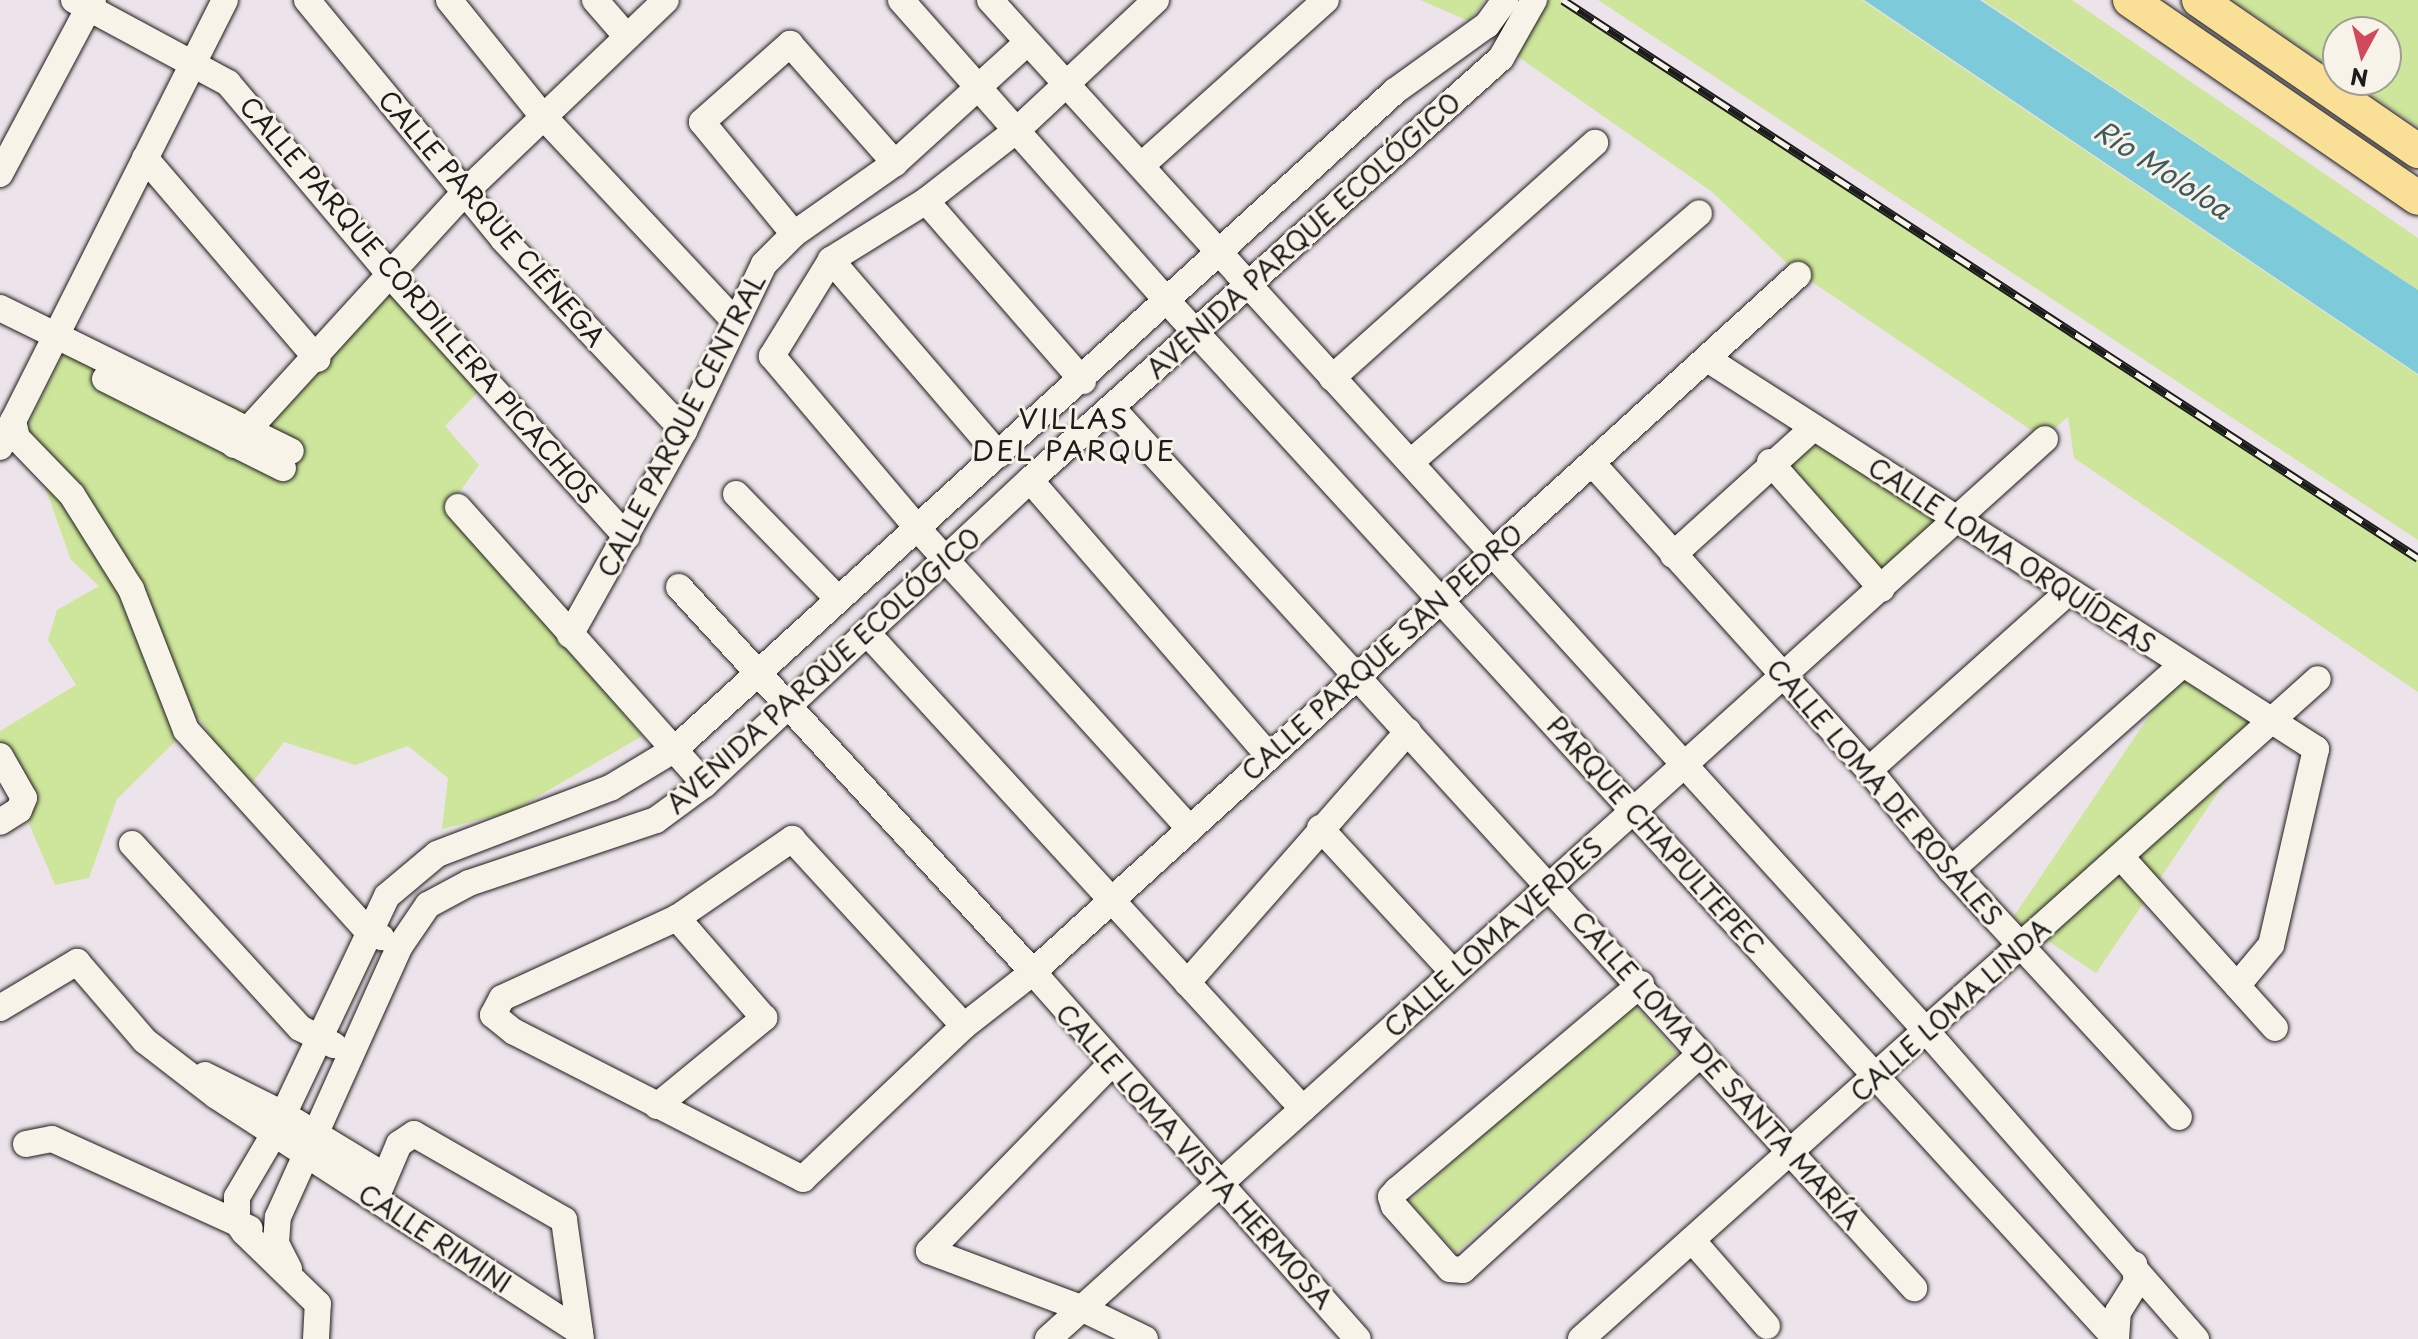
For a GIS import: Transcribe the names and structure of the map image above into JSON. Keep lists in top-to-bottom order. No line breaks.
{"streets":{"street":["CALLE PARQUE CIÉNEGA","AVENIDA PARQUE ECOLÓGICO","CALLE PARQUE CORDILLERA PICACHOS","CALLE PARQUE CENTRAL","CALLE LOMA ORQUÍDEAS","CALLE PARQUE SAN PEDRO","CALLE LOMA DE ROSALES","PARQUE CHAPULTEPEC","CALLE LOMA VERDES","CALLE LOMA LINDA","CALLE LOMA DE SANTA MARÍA","CALLE LOMA VISTA HERMOSA","CALLE RIMINI"]},"crossings":[["CALLE PARQUE CIÉNEGA","CALLE PARQUE CENTRAL"],["AVENIDA PARQUE ECOLÓGICO","CALLE PARQUE CENTRAL"],["AVENIDA PARQUE ECOLÓGICO","PARQUE CHAPULTEPEC"],["AVENIDA PARQUE ECOLÓGICO","CALLE LOMA DE SANTA MARÍA"],["AVENIDA PARQUE ECOLÓGICO","CALLE RIMINI"],["CALLE PARQUE CORDILLERA PICACHOS","CALLE PARQUE CENTRAL"],["CALLE PARQUE CENTRAL","PARQUE CHAPULTEPEC"],["CALLE LOMA ORQUÍDEAS","CALLE PARQUE SAN PEDRO"],["CALLE LOMA ORQUÍDEAS","CALLE LOMA VERDES"],["CALLE LOMA ORQUÍDEAS","CALLE LOMA LINDA"],["CALLE PARQUE SAN PEDRO","CALLE LOMA DE ROSALES"],["CALLE PARQUE SAN PEDRO","PARQUE CHAPULTEPEC"],["CALLE PARQUE SAN PEDRO","CALLE LOMA DE SANTA MARÍA"],["CALLE PARQUE SAN PEDRO","CALLE LOMA VISTA HERMOSA"],["CALLE LOMA DE ROSALES","CALLE LOMA VERDES"],["CALLE LOMA DE ROSALES","CALLE LOMA LINDA"],["PARQUE CHAPULTEPEC","CALLE LOMA VERDES"],["PARQUE CHAPULTEPEC","CALLE LOMA LINDA"],["CALLE LOMA VERDES","CALLE LOMA DE SANTA MARÍA"],["CALLE LOMA VERDES","CALLE LOMA VISTA HERMOSA"],["CALLE LOMA LINDA","CALLE LOMA DE SANTA MARÍA"]],"districts":["VILLAS DEL PARQUE"],"water":["Río Mololoa"],"north":"bottom"}
